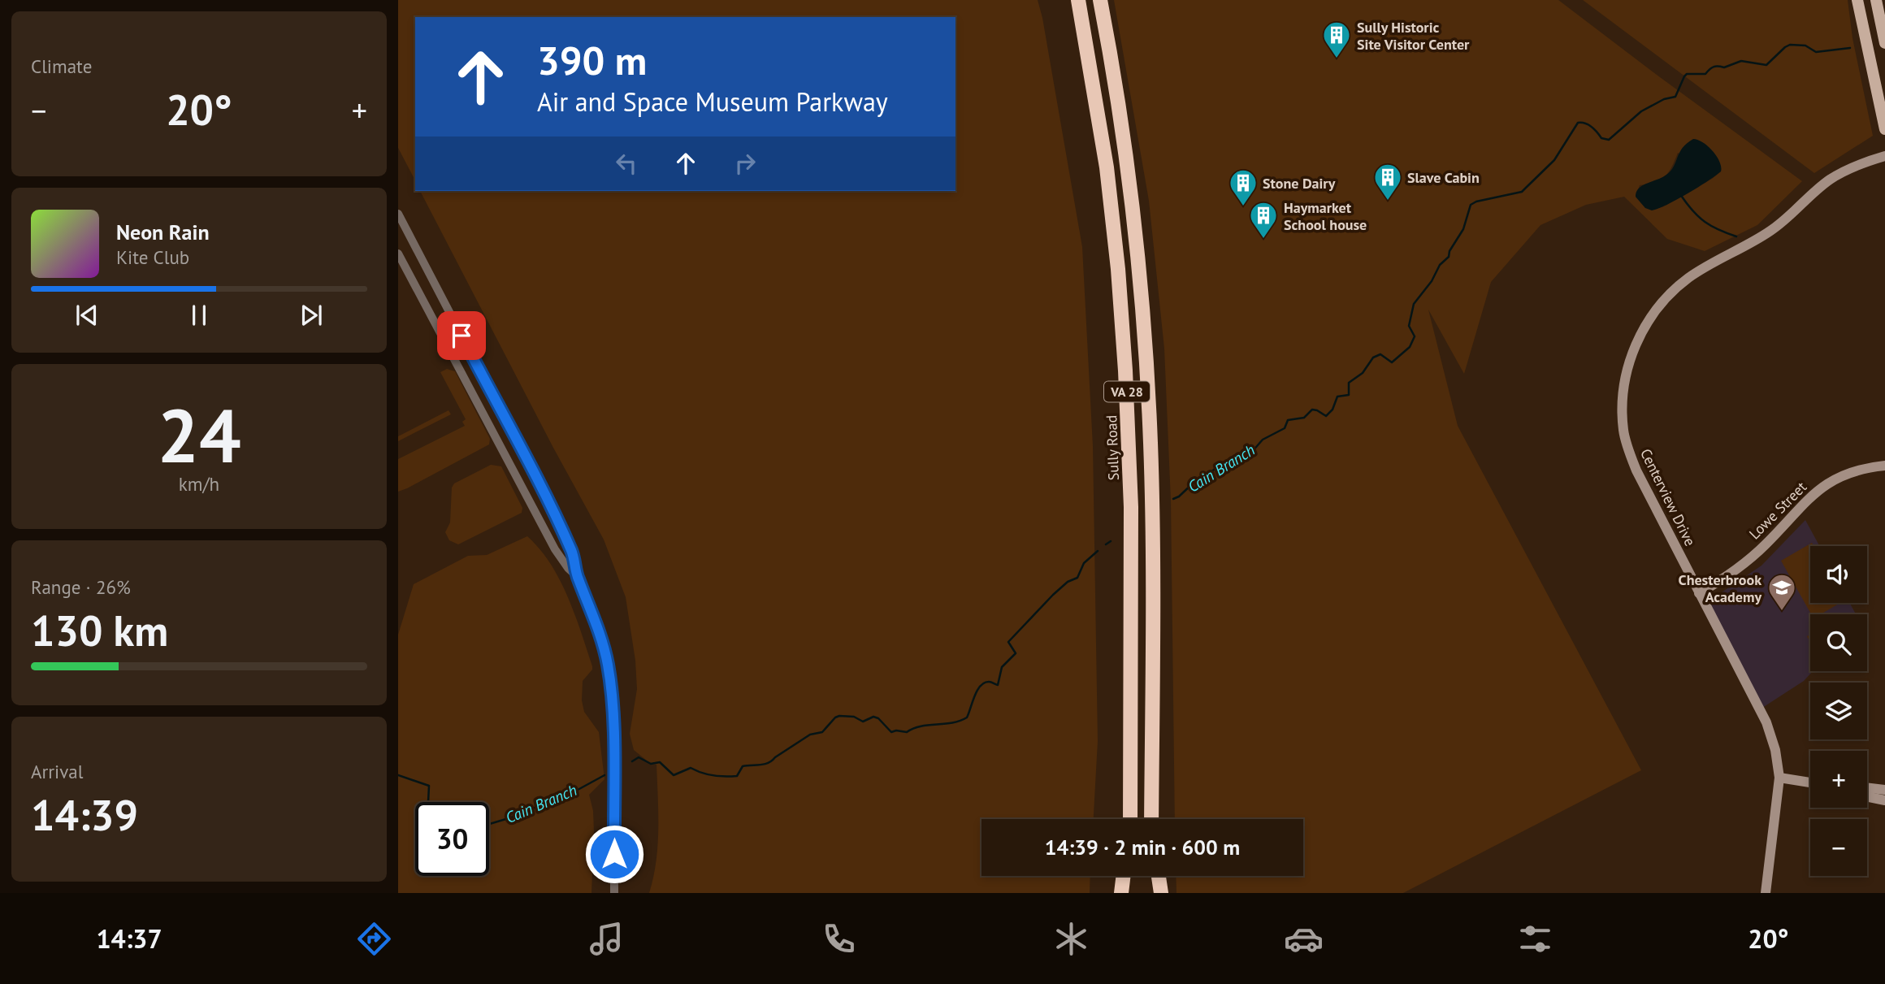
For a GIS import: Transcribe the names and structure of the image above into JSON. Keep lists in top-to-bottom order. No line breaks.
{"streets":{"highway":["VA 28","Sully Road"],"street":["Centerview Drive","Lowe Street"]},"crossings":[["Centerview Drive","Lowe Street"]],"water":["Cain Branch"],"places":{"building":["Sully Historic Site Visitor Center","Slave Cabin","Stone Dairy","Haymarket School house"],"school or university":["Chesterbrook Academy"]},"page":{"tile":["Climate",["24","km/h"],["Range · 26%","130 km"],["Arrival","14:39"]],"turn":["390 m","Air and Space Museum Parkway"],"heat":["−","20°","+"],"song":["Neon Rain","Kite Club"],"map_buttons":["+","−"],"limit":"30","trip":"14:39 · 2 min · 600 m","tabs":["14:37","20°"]}}
